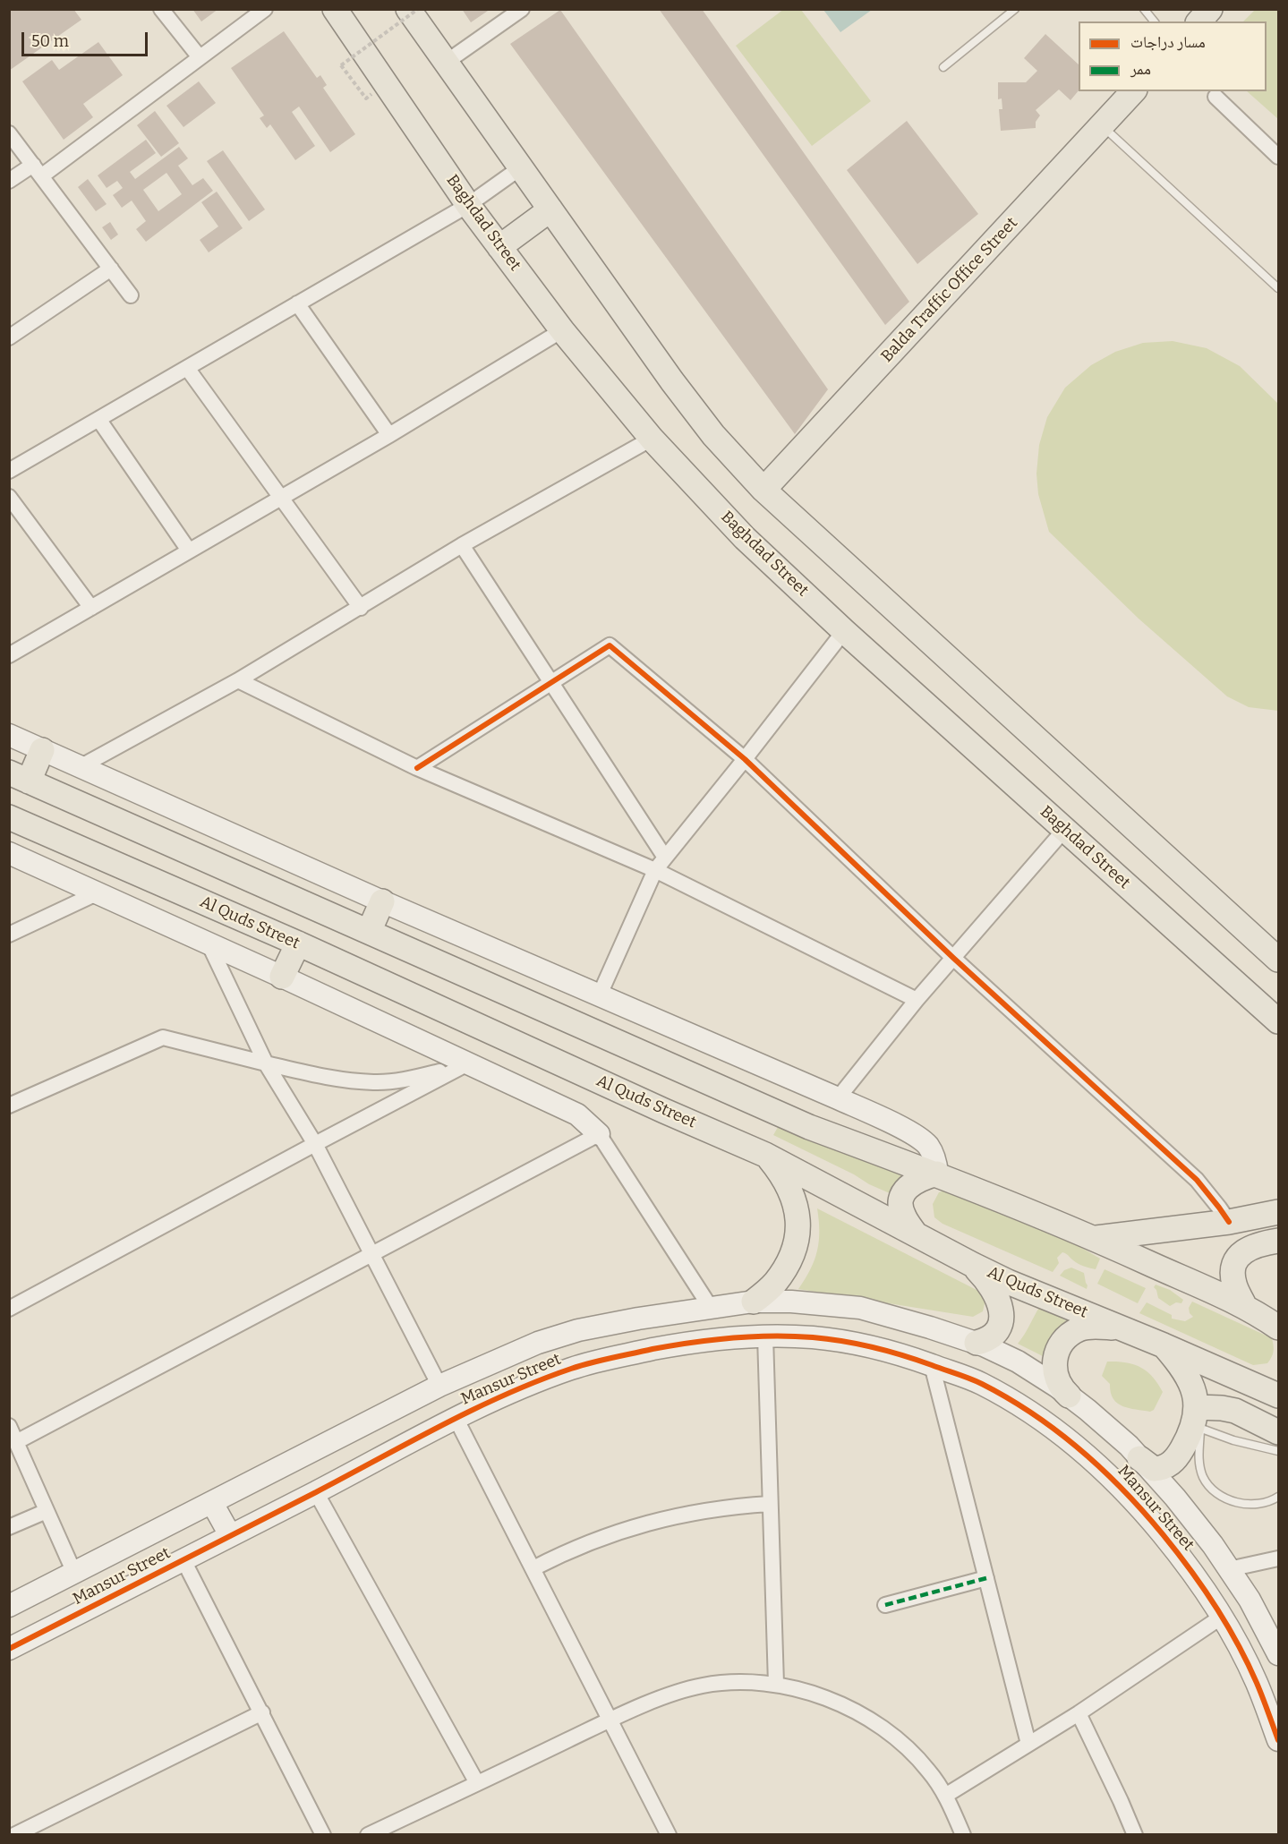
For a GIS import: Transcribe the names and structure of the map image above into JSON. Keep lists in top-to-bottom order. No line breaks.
{"streets":{"main road":["Baghdad Street","Balda Traffic Office Street","Al Quds Street"],"street":["Mansur Street"]},"crossings":[["Al Quds Street","Mansur Street"]],"legend":["مسار دراجات","ممر"],"scale_bar":"50 m"}
